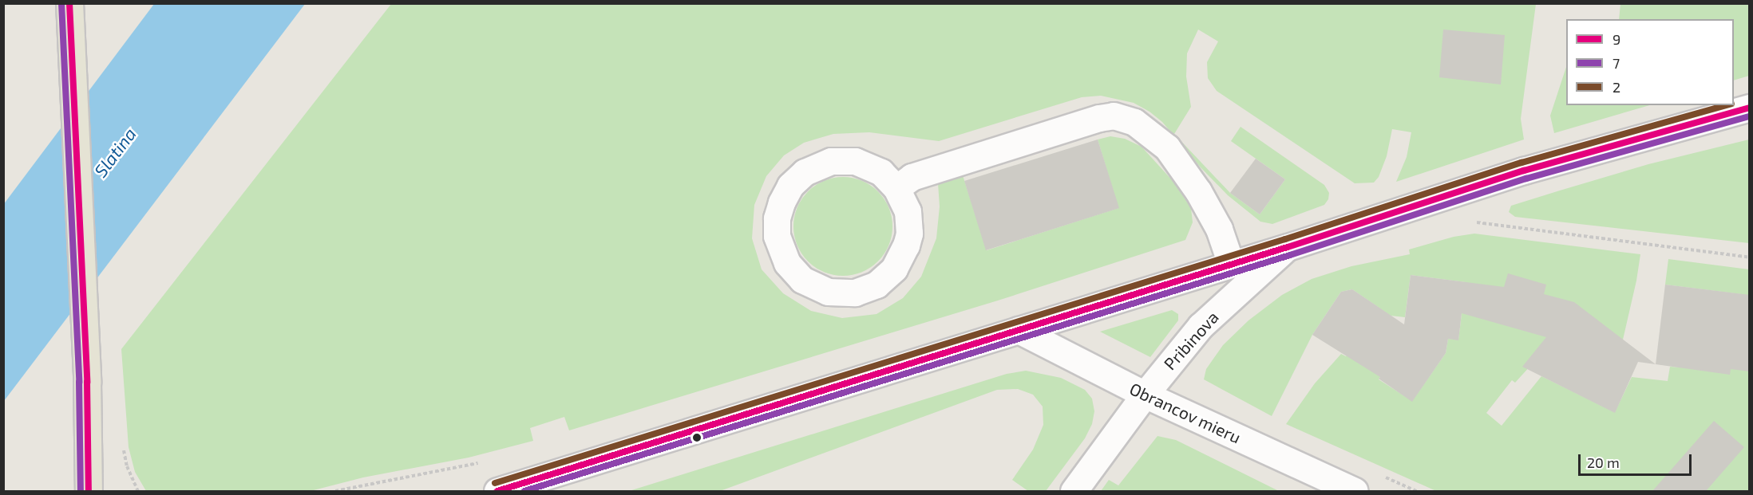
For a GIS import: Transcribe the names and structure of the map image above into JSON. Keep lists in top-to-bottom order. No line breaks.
{"streets":{"street":["Pribinova","Obrancov mieru"]},"crossings":[["Pribinova","Obrancov mieru"]],"water":["Slatina"],"lines":["transit line 9","transit line 7","transit line 2"],"legend":["9","7","2"],"scale_bar":"20 m"}
